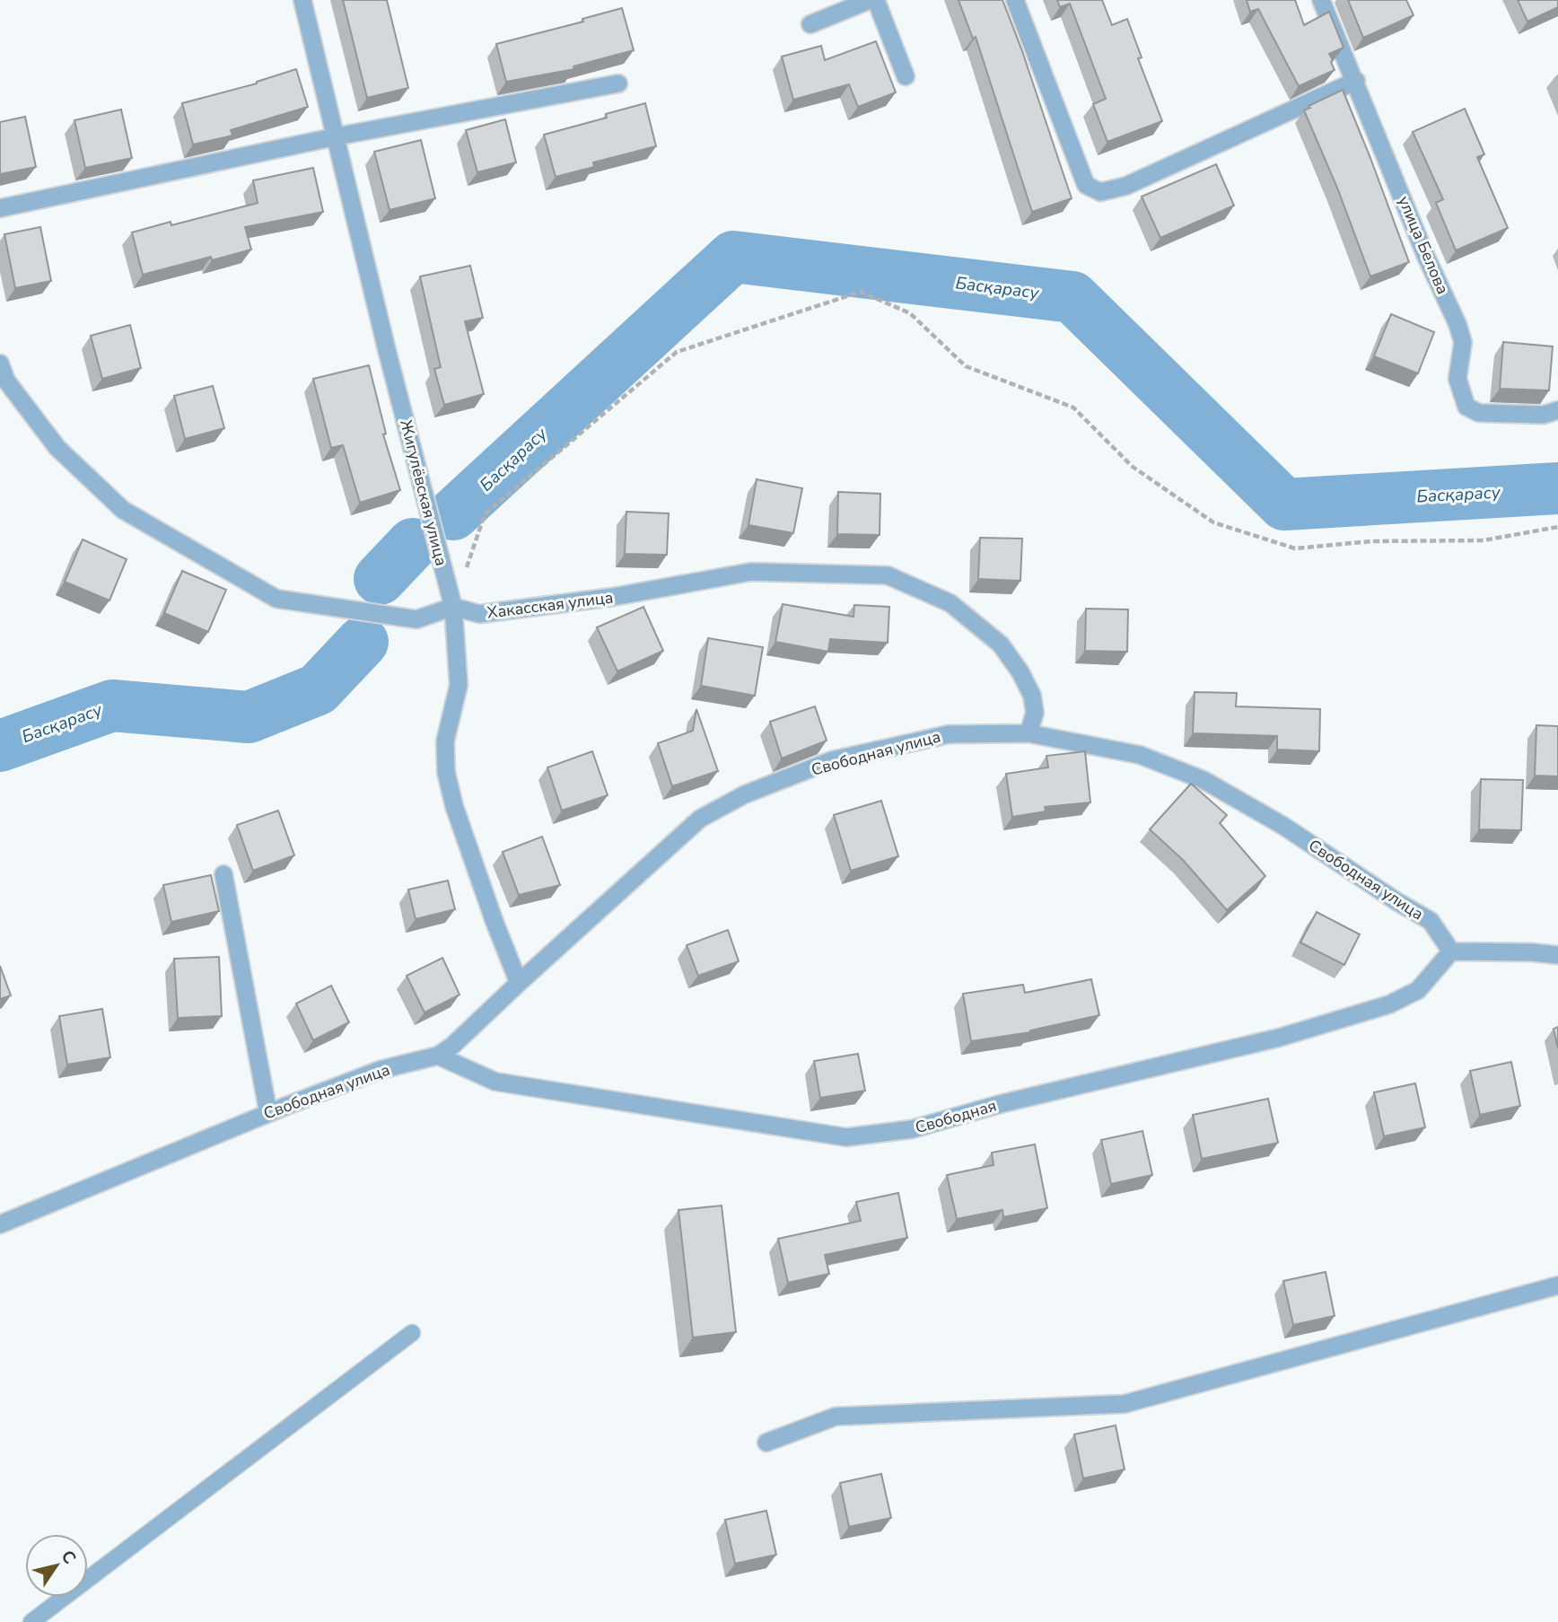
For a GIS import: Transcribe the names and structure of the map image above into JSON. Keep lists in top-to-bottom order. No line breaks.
{"streets":{"street":["улица Белова","Жигулёвская улица","Хакасская улица","Свободная улица","Свободная"]},"crossings":[["Жигулёвская улица","Хакасская улица"],["Жигулёвская улица","Свободная улица"],["Хакасская улица","Свободная улица"],["Свободная улица","Свободная"]],"water":["Басқарасу"],"north":"top right"}
